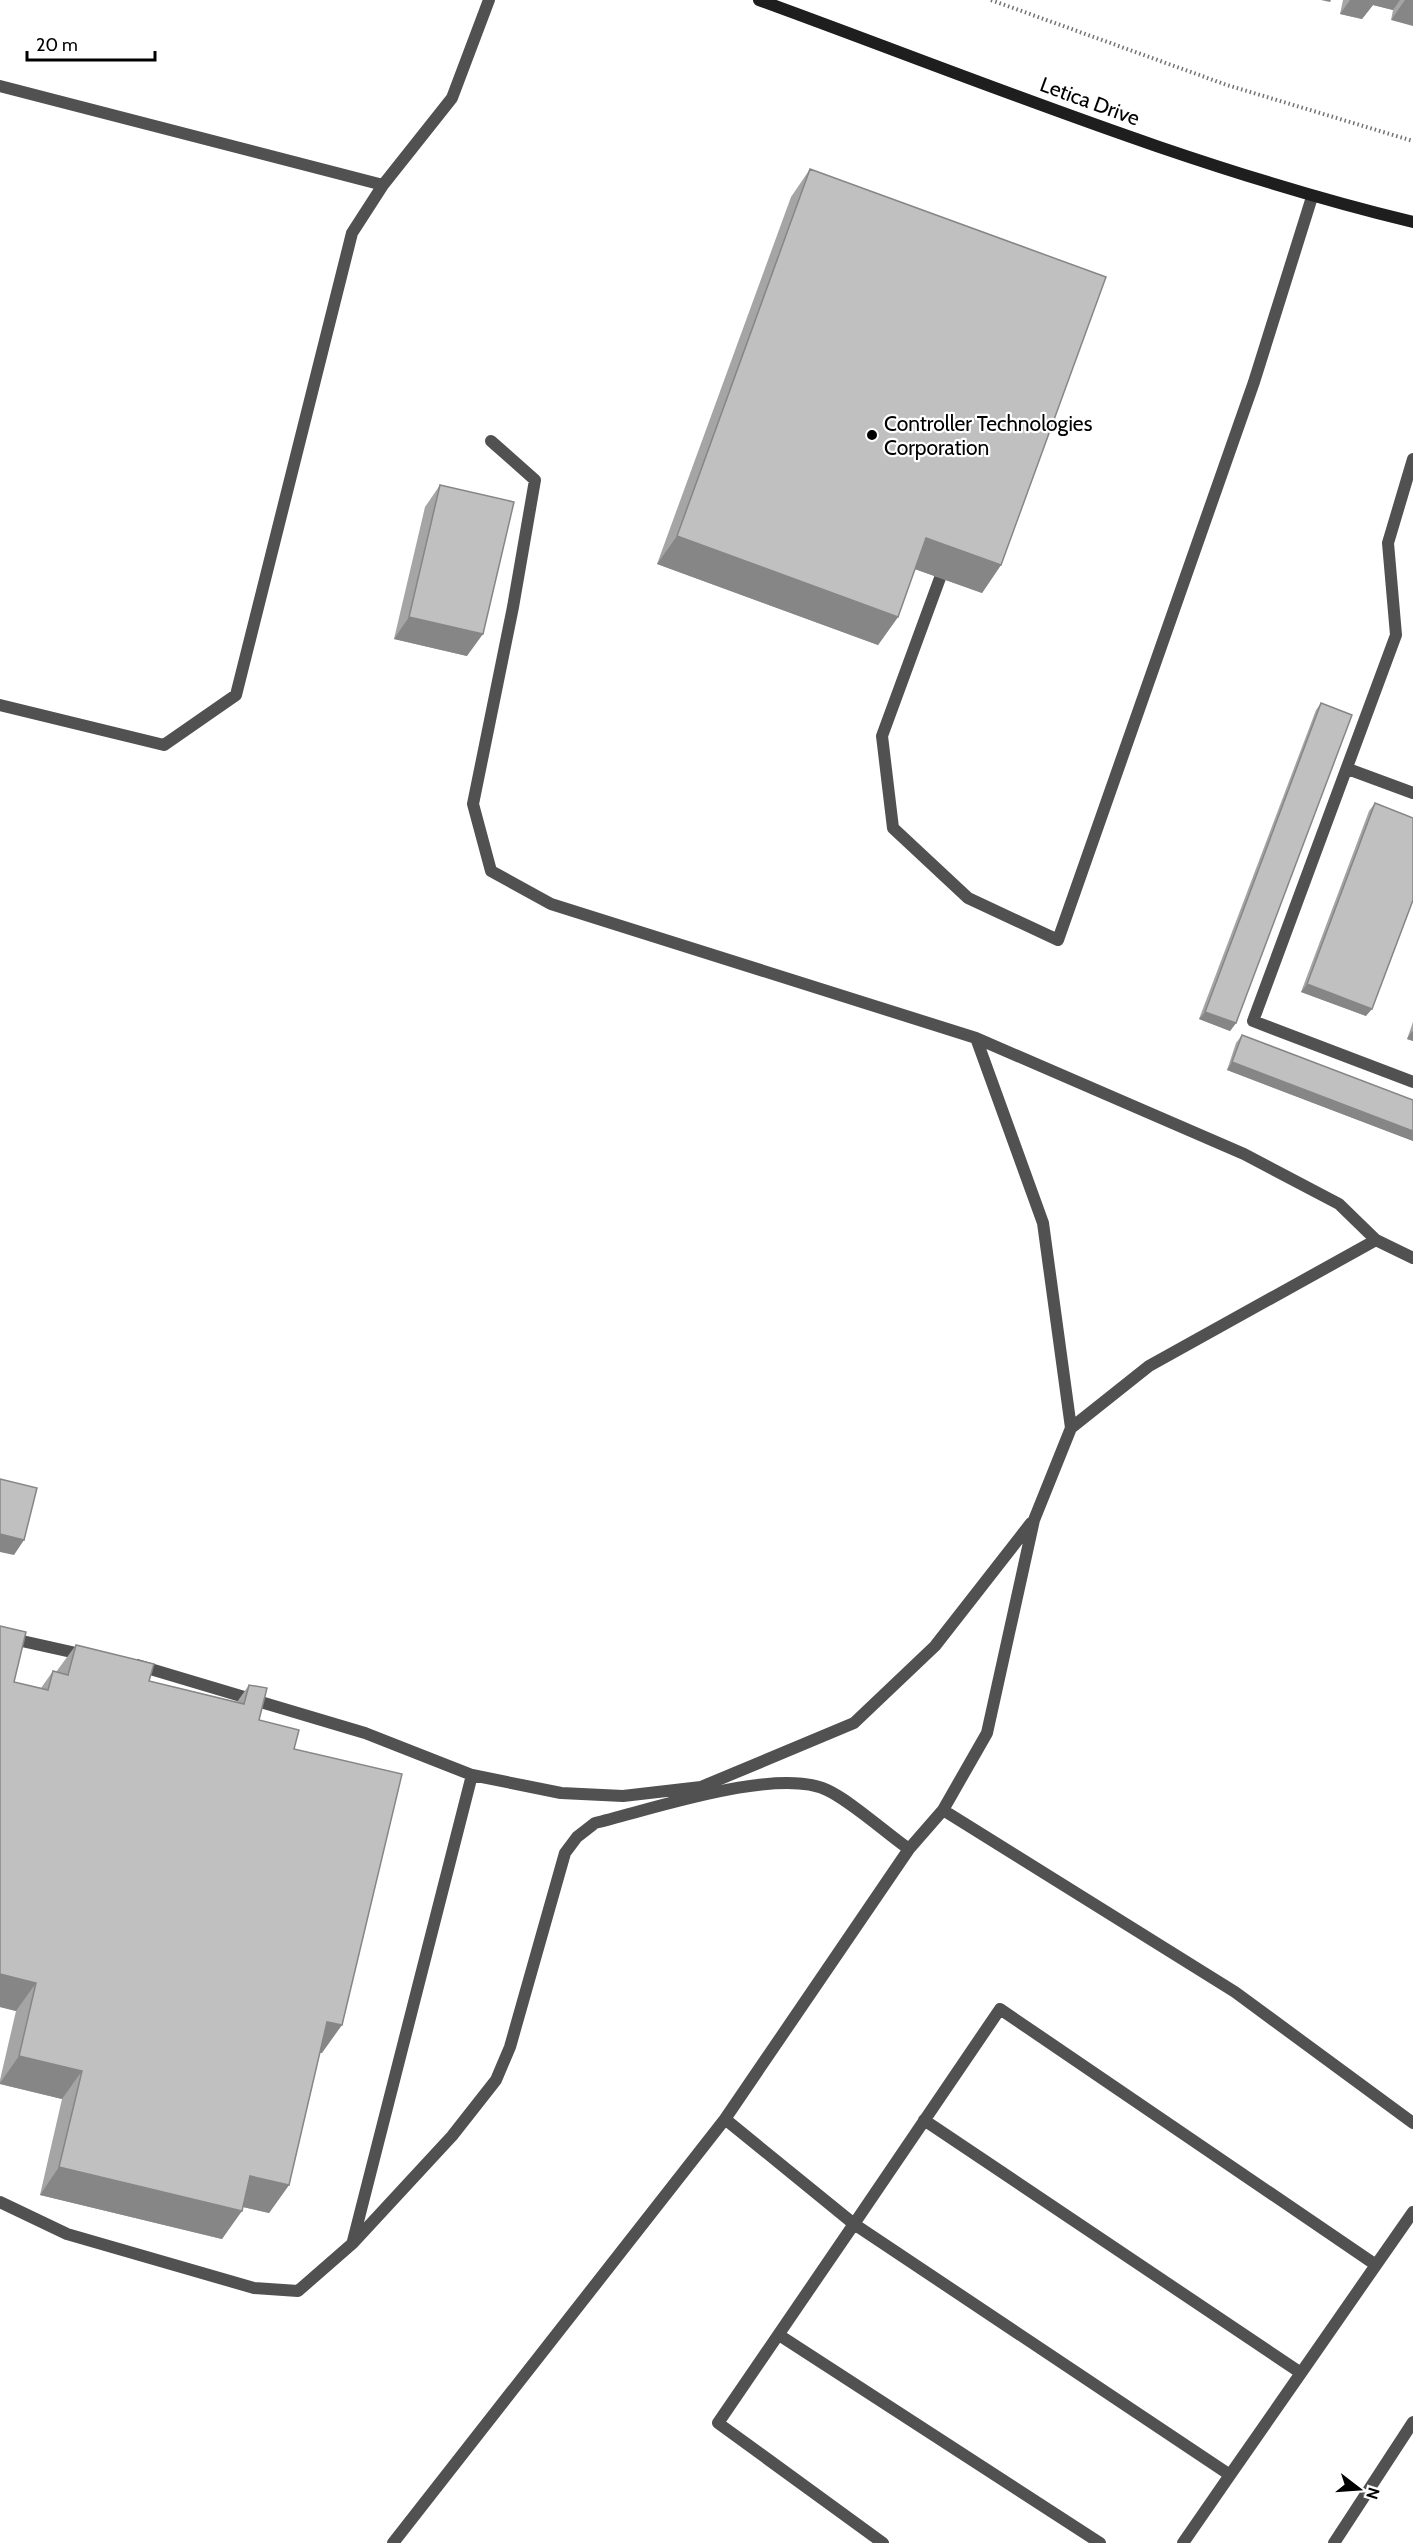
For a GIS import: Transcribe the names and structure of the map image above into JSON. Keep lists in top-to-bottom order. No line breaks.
{"streets":{"street":["Letica Drive"]},"places":["Controller Technologies Corporation"],"scale_bar":"20 m","north":"right"}
